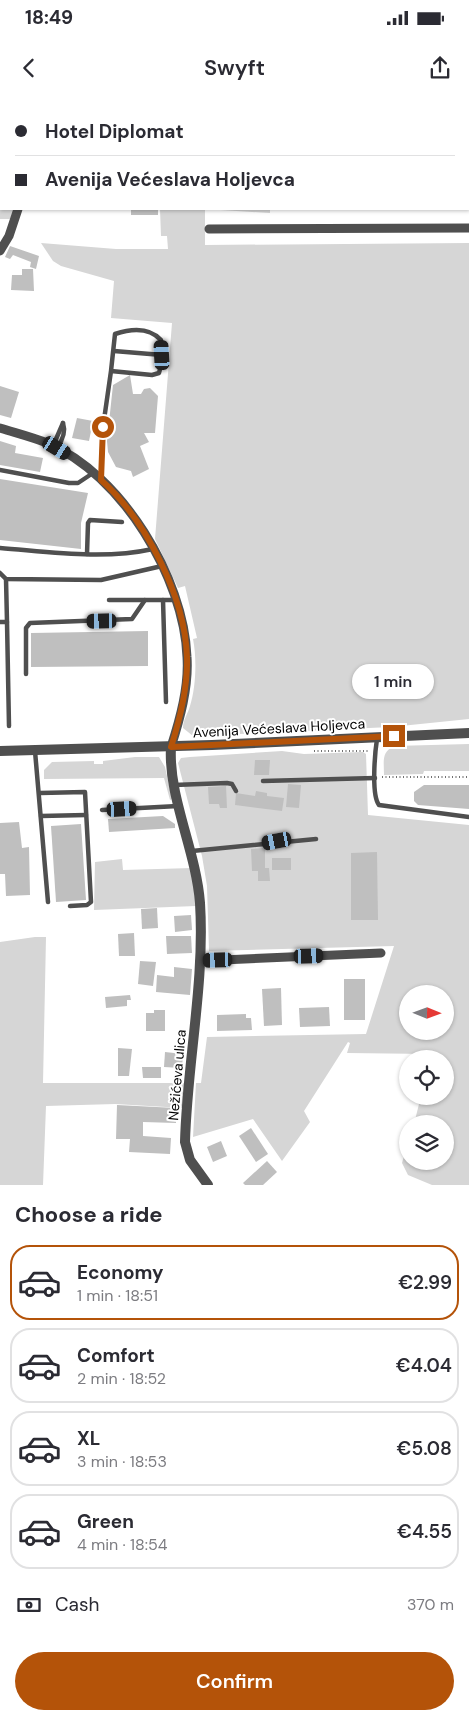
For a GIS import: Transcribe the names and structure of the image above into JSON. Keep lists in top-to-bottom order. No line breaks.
{"streets":{"street":["Avenija Većeslava Holjevca","Nežićeva ulica"]},"crossings":[["Avenija Većeslava Holjevca","Nežićeva ulica"]],"north":"right","page":{"status":"18:49","header":"Swyft","banner":["Hotel Diplomat","Avenija Većeslava Holjevca"],"bubble":"1 min","heading":"Choose a ride","list":[{"name":"Economy","note":"1 min · 18:51","value":"€2.99"},{"name":"Comfort","note":"2 min · 18:52","value":"€4.04"},{"name":"XL","note":"3 min · 18:53","value":"€5.08"},{"name":"Green","note":"4 min · 18:54","value":"€4.55"}],"pay":["Cash","370 m"],"buttons":"Confirm"}}
